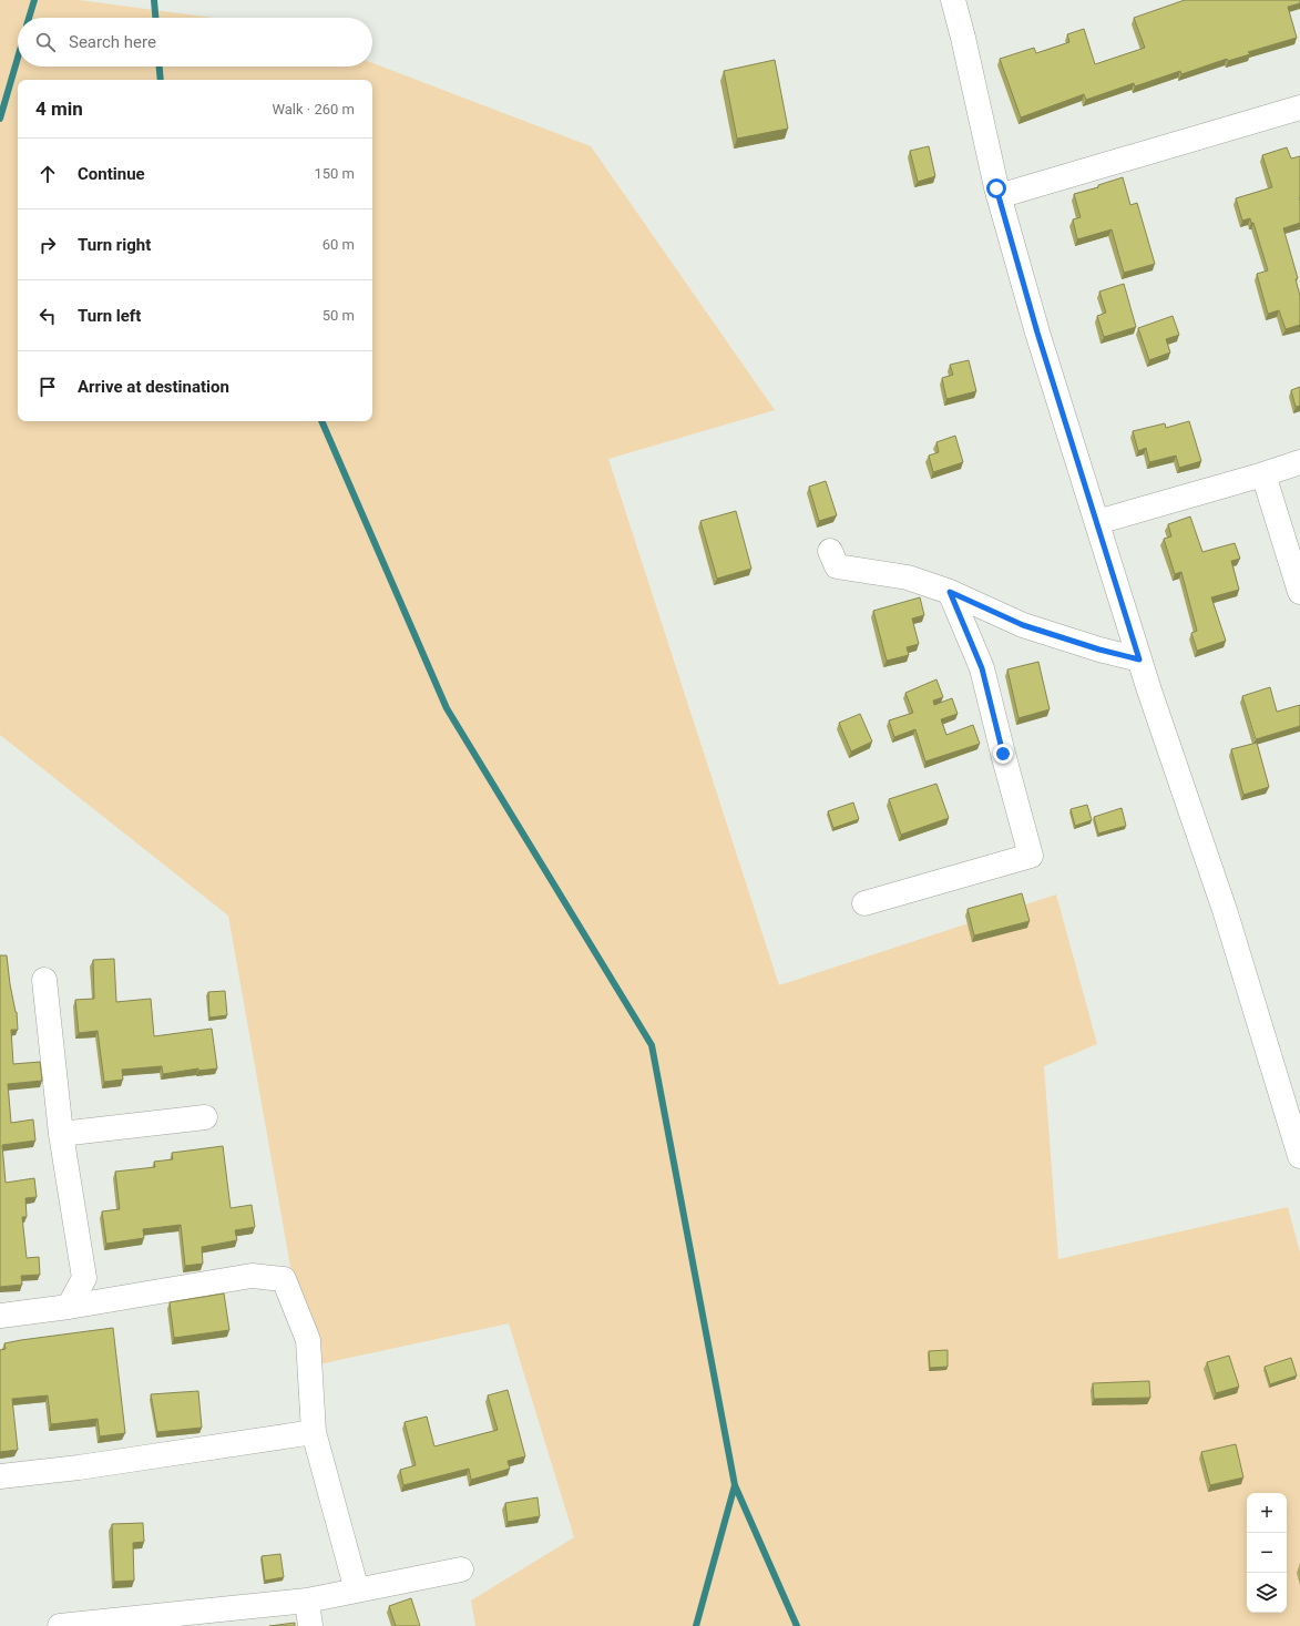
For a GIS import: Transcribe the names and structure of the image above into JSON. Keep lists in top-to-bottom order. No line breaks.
{"page":{"search":"Search here","heading":["4 min","Walk · 260 m"],"list":[["Continue","150 m"],["Turn right","60 m"],["Turn left","50 m"],"Arrive at destination"],"map_buttons":["+","−"]}}
